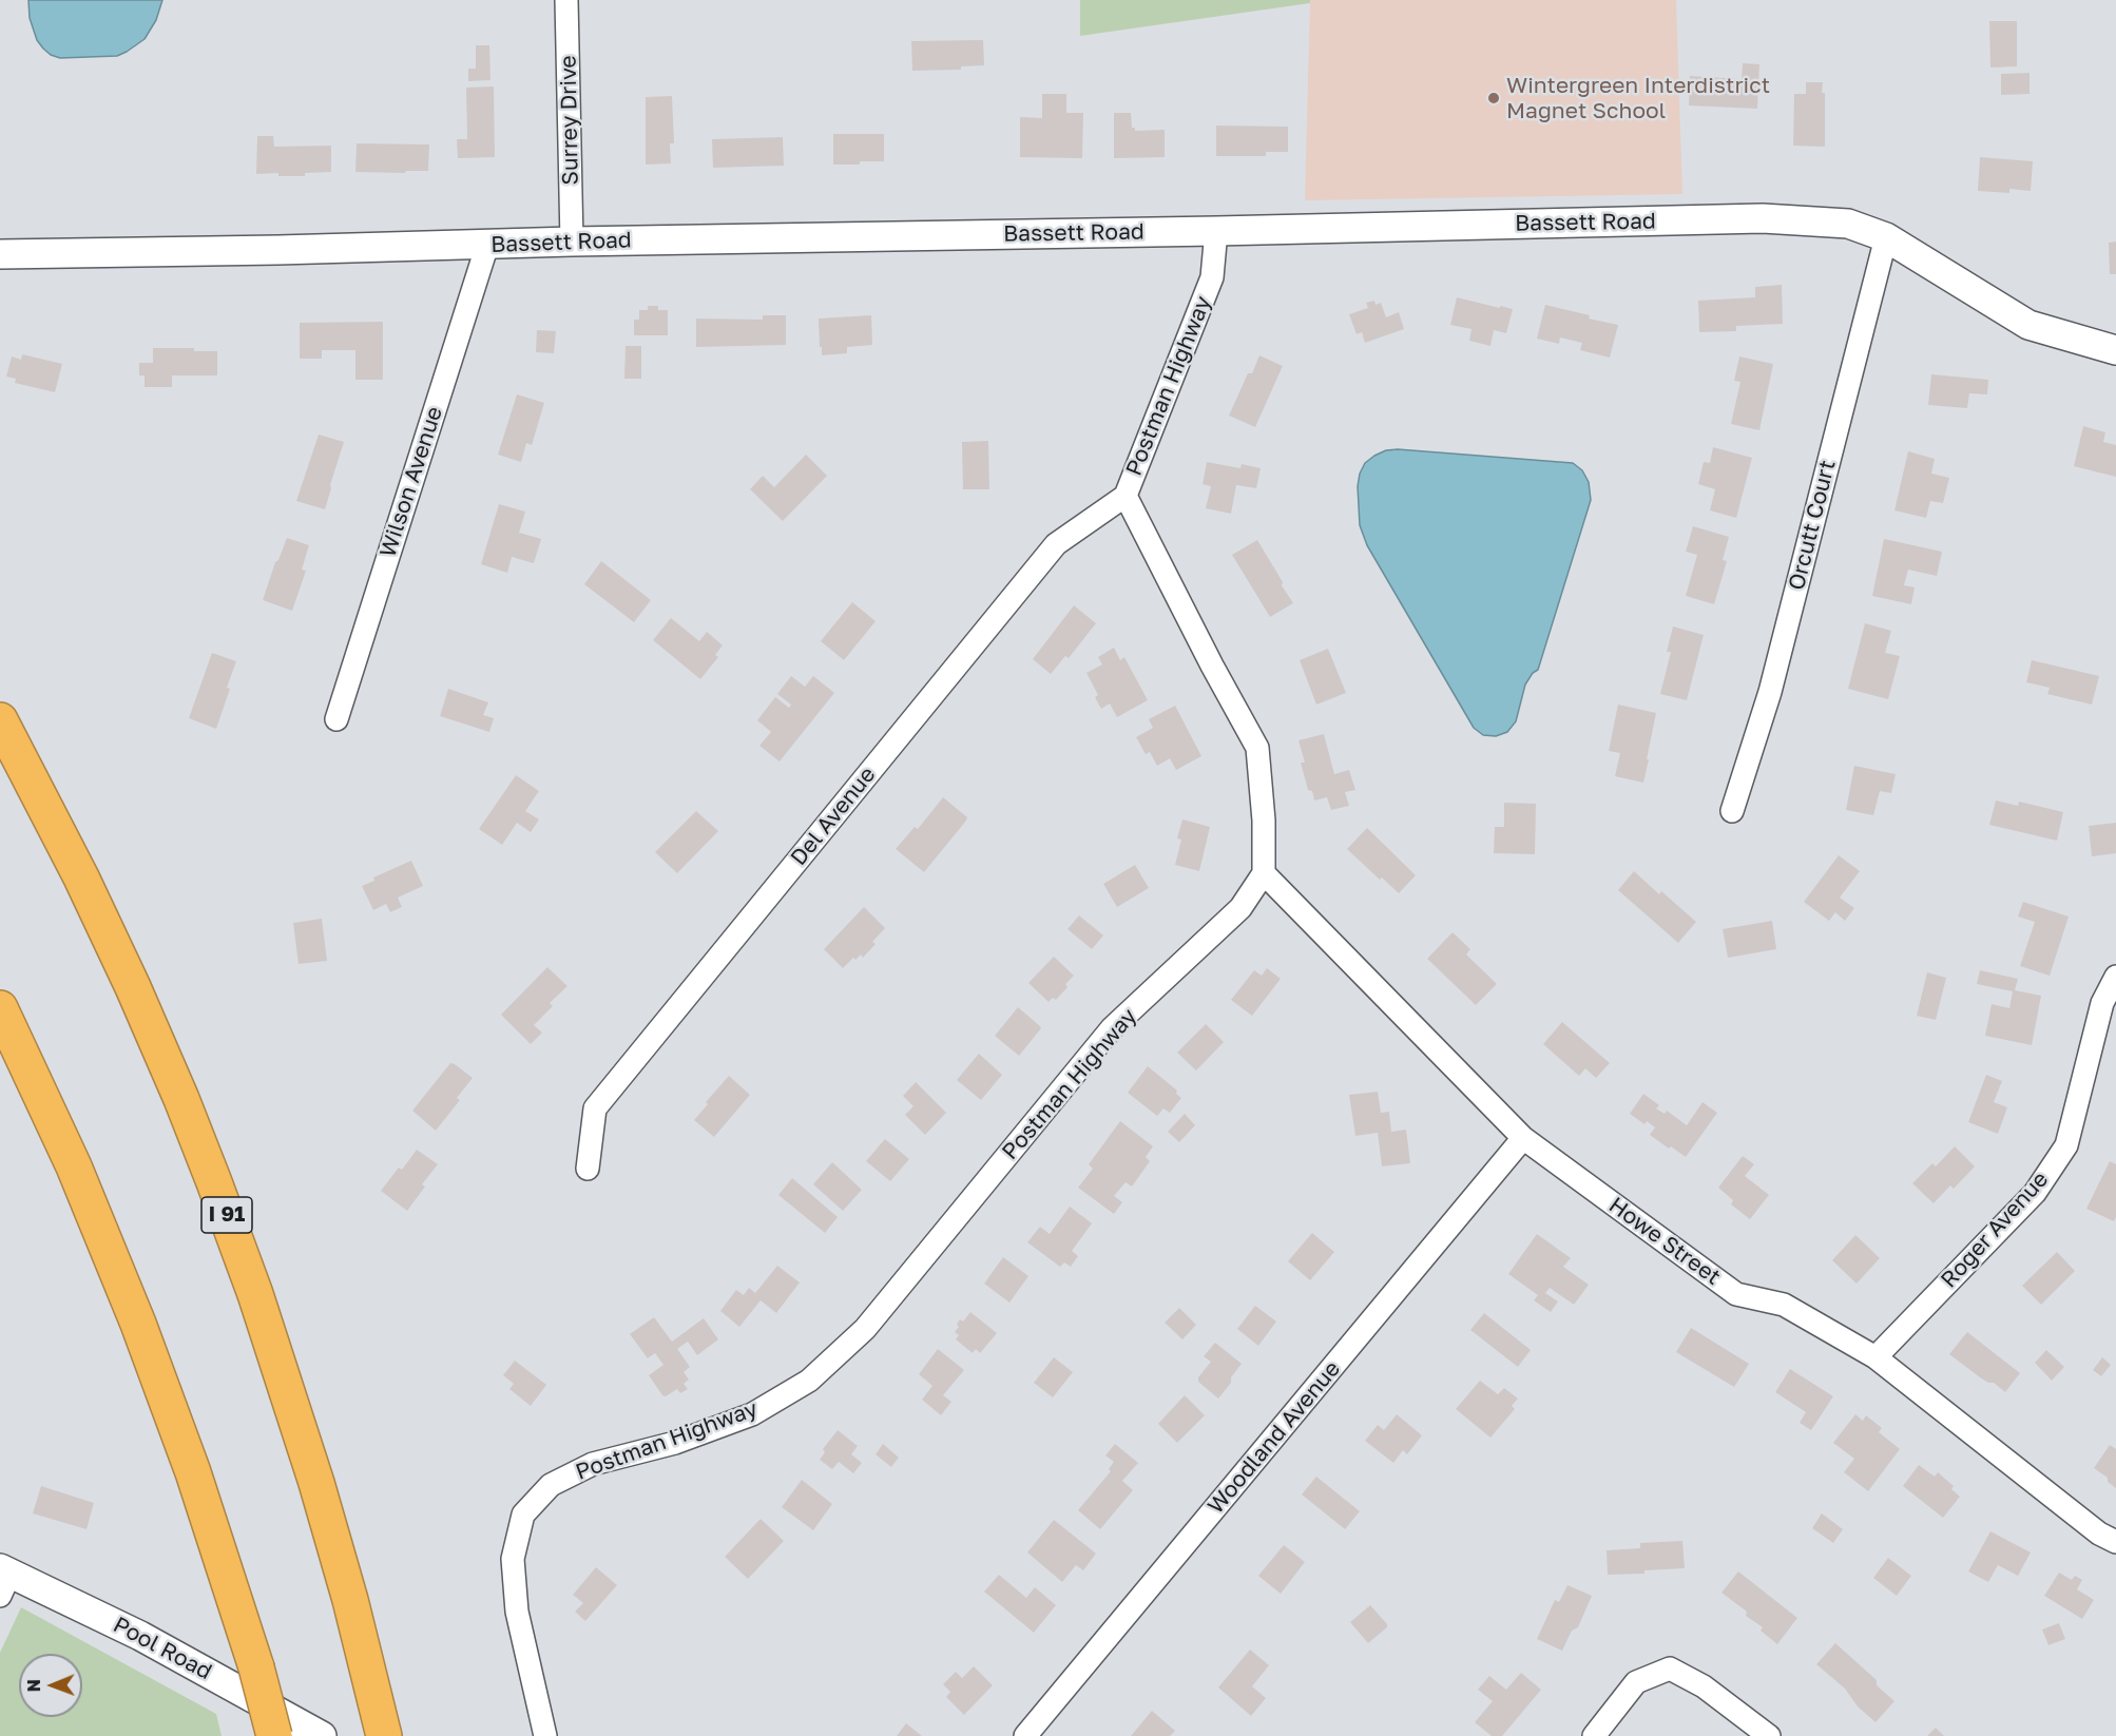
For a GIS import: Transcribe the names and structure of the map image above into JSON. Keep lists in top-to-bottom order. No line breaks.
{"streets":{"highway":["I 91"],"street":["Surrey Drive","Bassett Road","Postman Highway","Wilson Avenue","Orcutt Court","Del Avenue","Roger Avenue","Howe Street","Woodland Avenue","Pool Road"]},"crossings":[["Surrey Drive","Bassett Road"],["Bassett Road","Postman Highway"],["Bassett Road","Wilson Avenue"],["Bassett Road","Orcutt Court"],["Postman Highway","Del Avenue"],["Postman Highway","Howe Street"],["Roger Avenue","Howe Street"],["Howe Street","Woodland Avenue"]],"places":["Wintergreen Interdistrict Magnet School"],"north":"left"}
